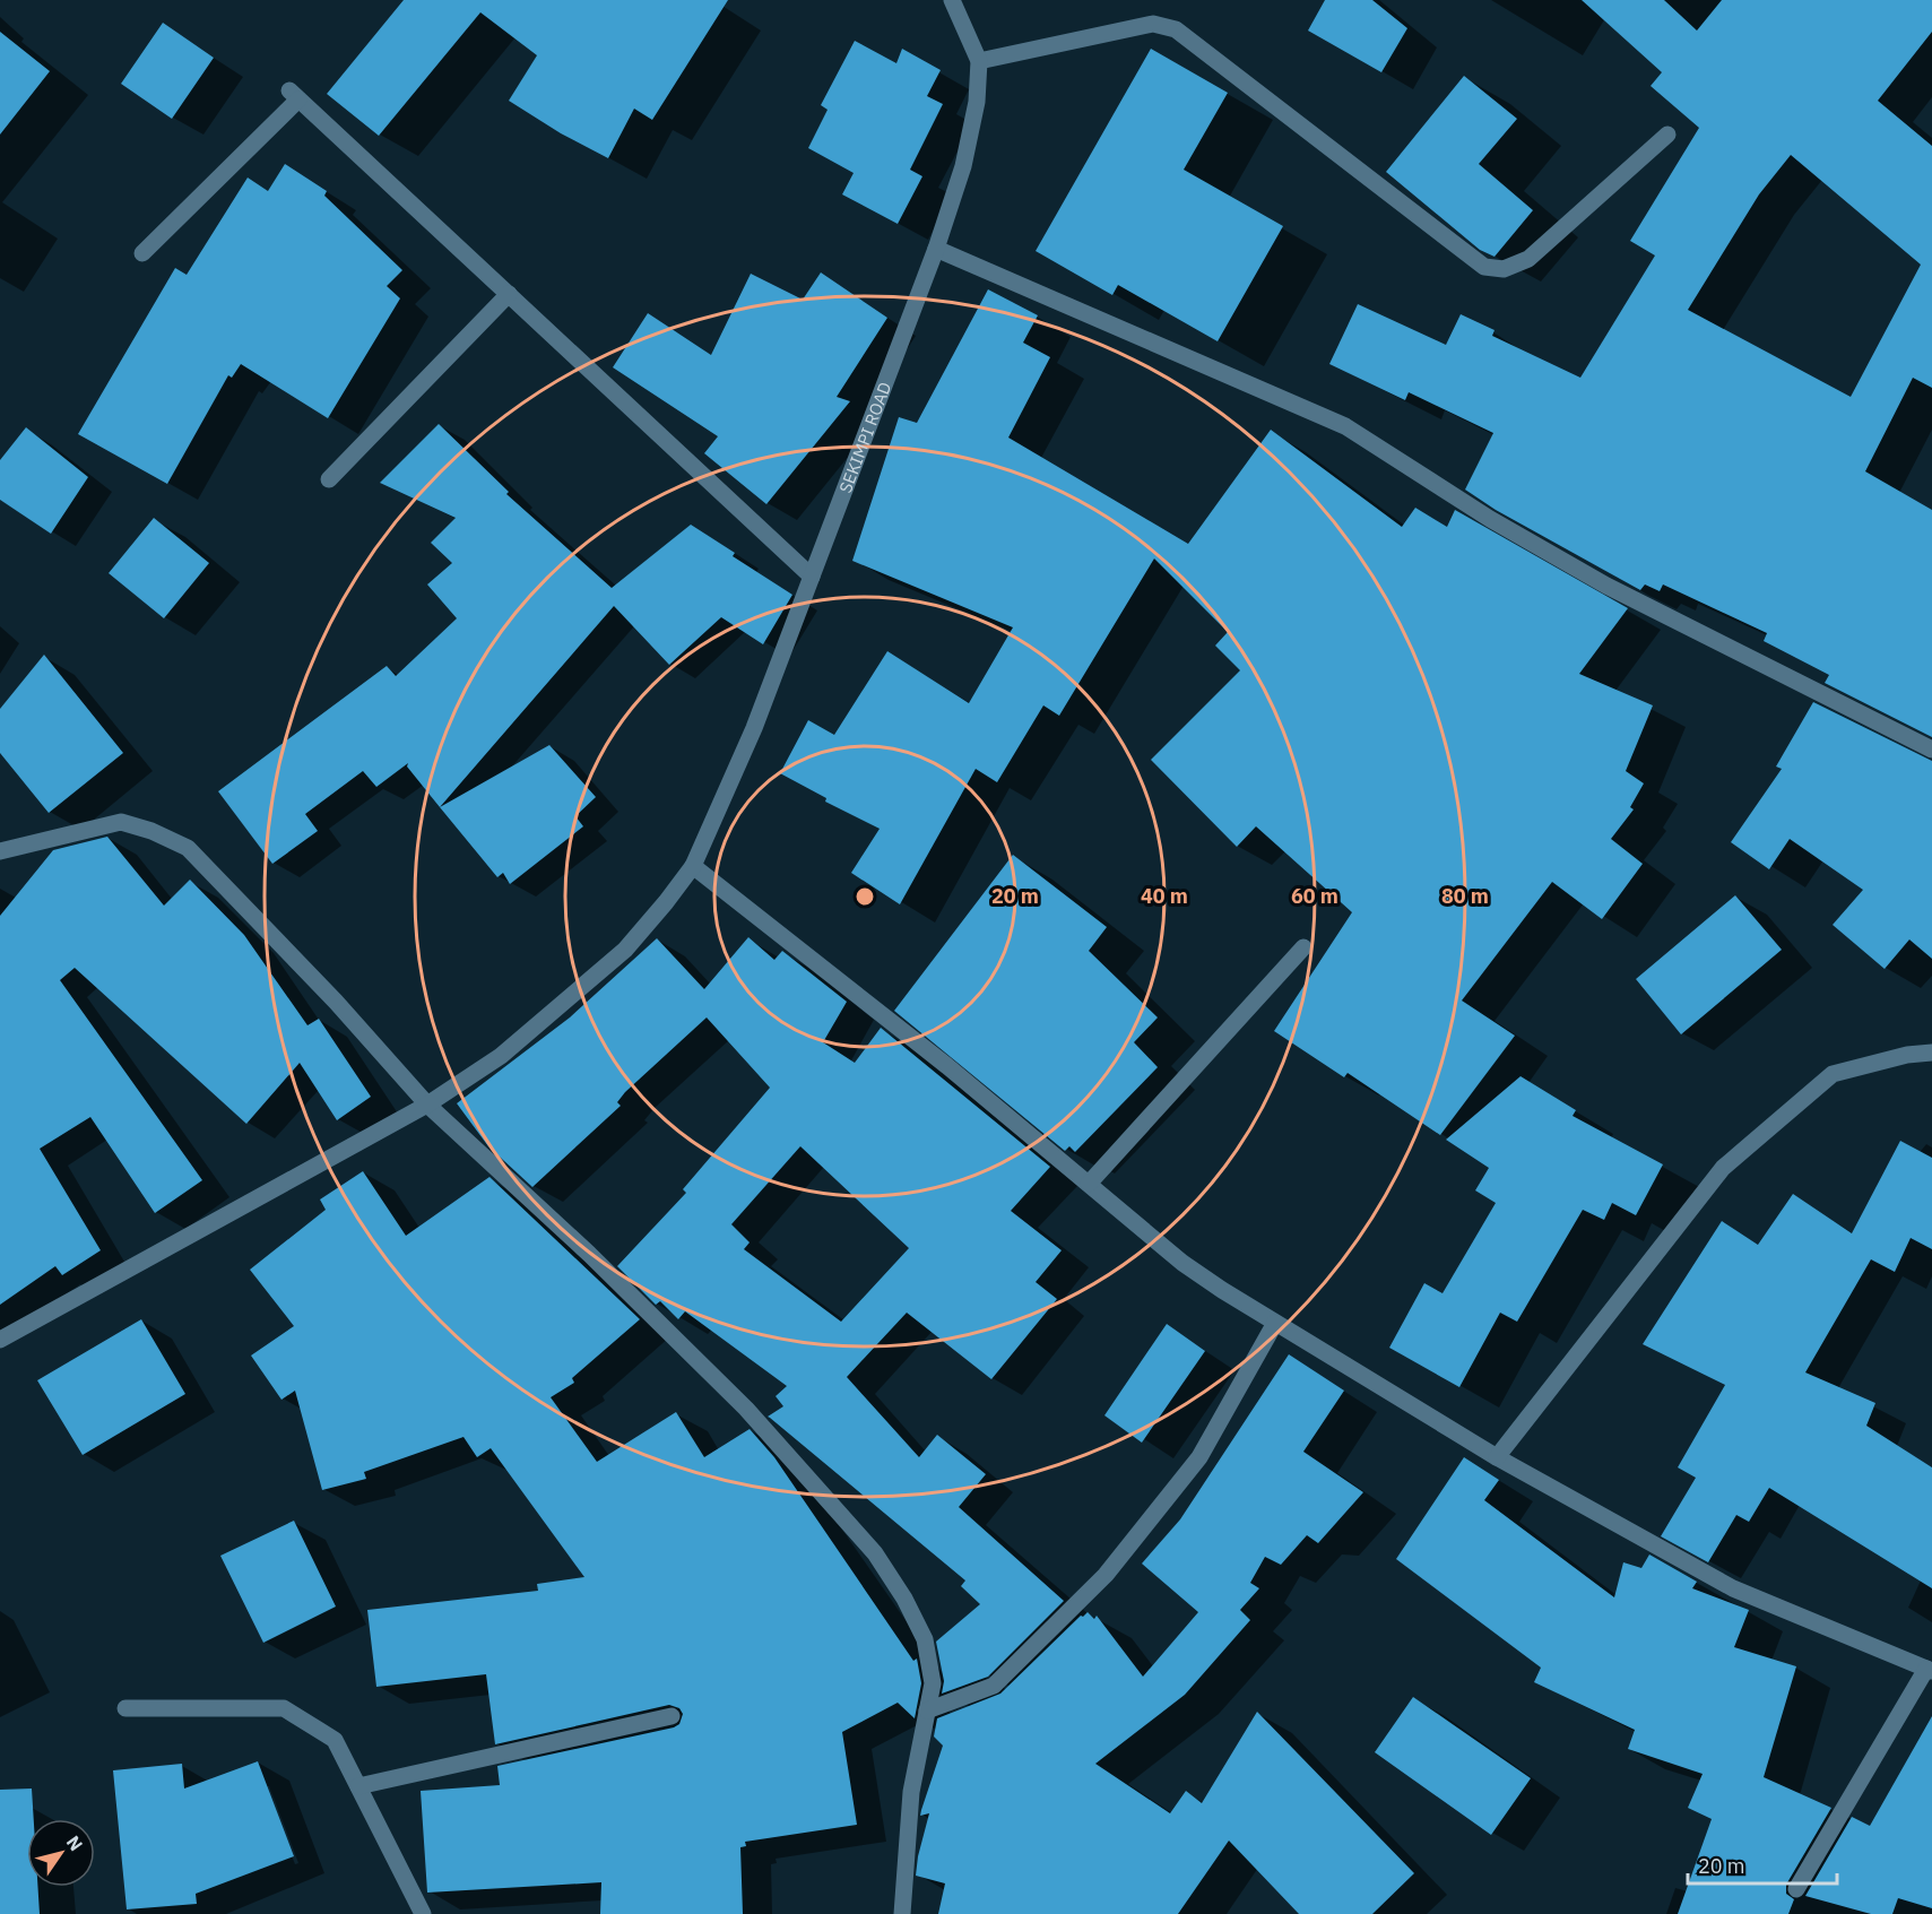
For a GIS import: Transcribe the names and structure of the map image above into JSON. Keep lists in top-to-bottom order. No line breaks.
{"streets":{"street":["SEKIMPI ROAD"]},"scale_bar":"20 m","north":"top right","rings":["20 m","40 m","60 m","80 m"]}
